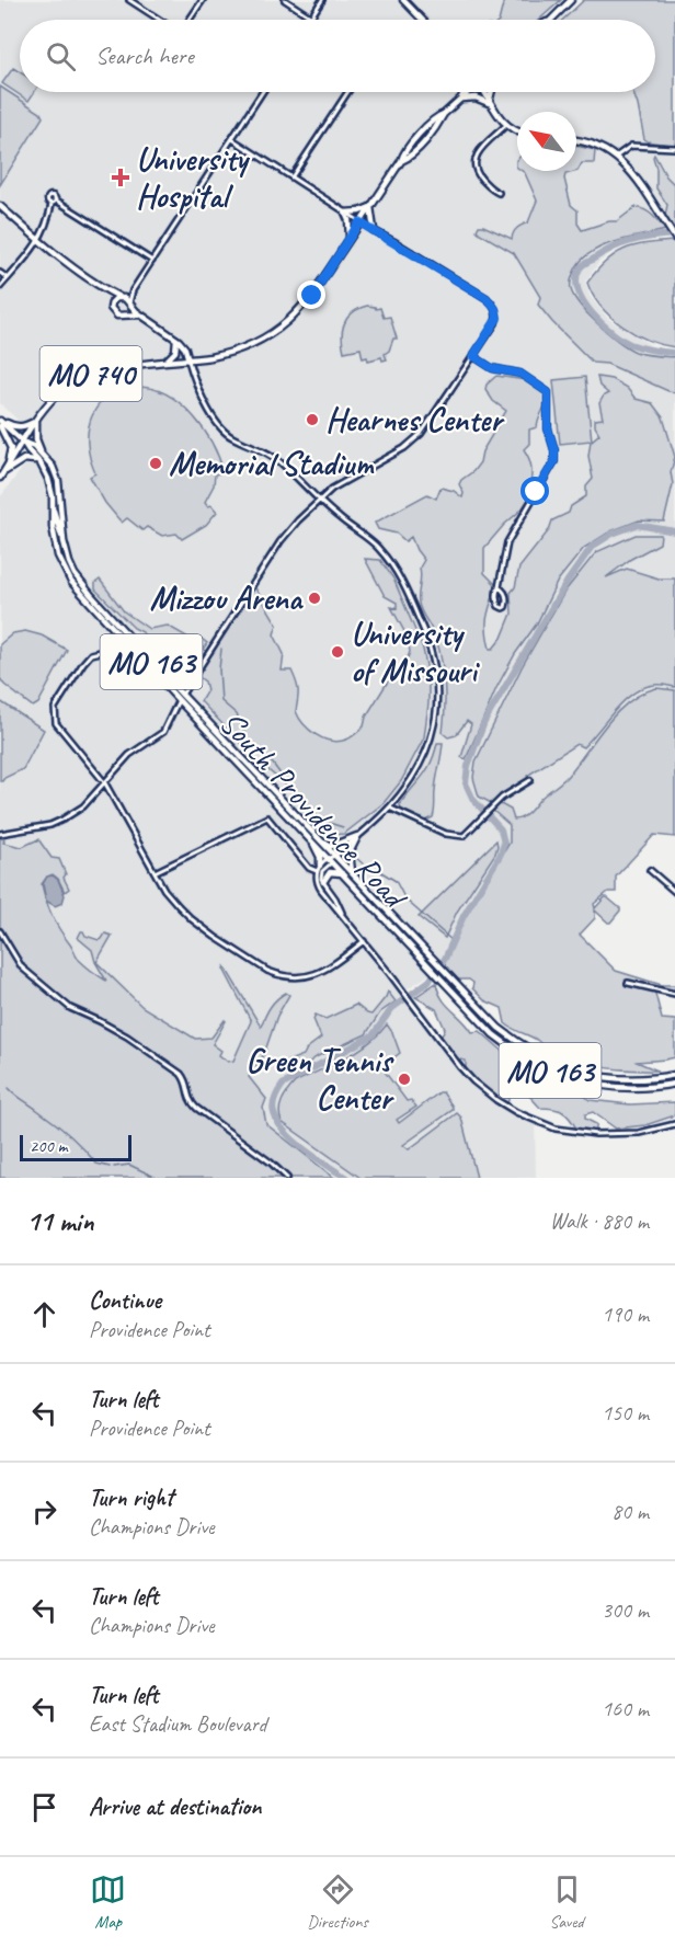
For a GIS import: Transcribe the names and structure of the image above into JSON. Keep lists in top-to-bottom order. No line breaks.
{"streets":{"main road":["MO 740","MO 163","South Providence Road"]},"crossings":[["MO 740","South Providence Road"]],"places":{"health":["University Hospital"],"other":["Hearnes Center","Memorial Stadium","Mizzou Arena","University of Missouri","Green Tennis Center"]},"scale_bar":"200 m","north":"top left","page":{"search":"Search here","scale":"200 m","heading":["11 min","Walk · 880 m"],"list":[["Continue","Providence Point","190 m"],["Turn left","Providence Point","150 m"],["Turn right","Champions Drive","80 m"],["Turn left","Champions Drive","300 m"],["Turn left","East Stadium Boulevard","160 m"],"Arrive at destination"],"nav":["Map","Directions","Saved"]}}
